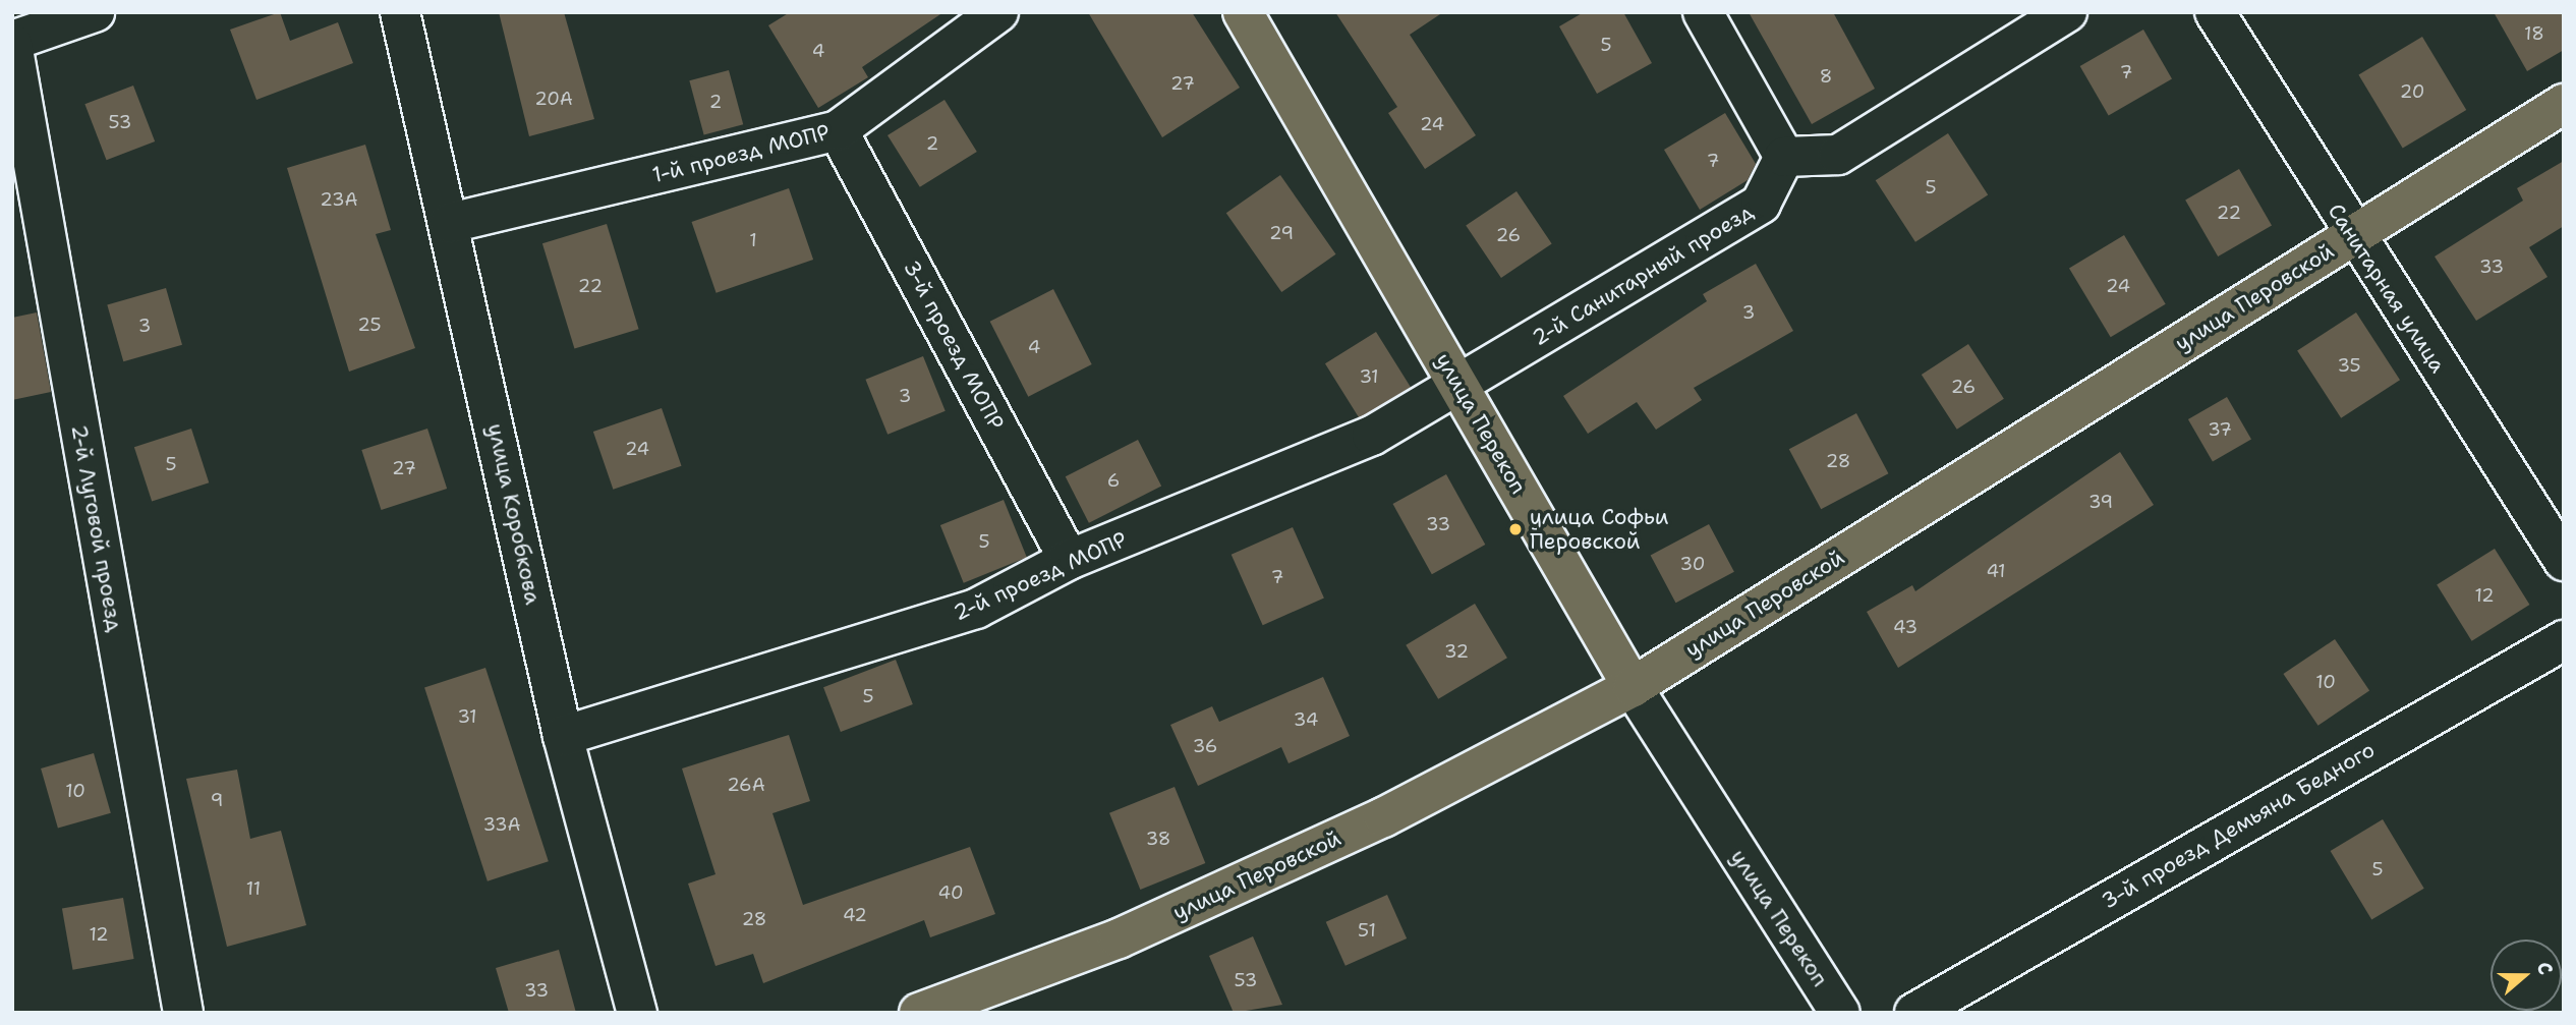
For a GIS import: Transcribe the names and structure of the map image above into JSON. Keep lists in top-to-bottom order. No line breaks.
{"streets":{"main road":["улица Перовской","улица Перекоп"],"street":["1-й проезд МОПР","2-й Санитарный проезд","Санитарная улица","3-й проезд МОПР","улица Коробкова","2-й Луговой проезд","2-й проезд МОПР","3-й проезд Демьяна Бедного"]},"crossings":[["1-й проезд МОПР","3-й проезд МОПР"],["1-й проезд МОПР","улица Коробкова"],["2-й Санитарный проезд","улица Перекоп"],["2-й Санитарный проезд","2-й проезд МОПР"],["Санитарная улица","улица Перовской"],["улица Перовской","улица Перекоп"],["3-й проезд МОПР","2-й проезд МОПР"],["улица Перекоп","2-й проезд МОПР"],["улица Коробкова","2-й проезд МОПР"]],"places":["улица Софьи Перовской"],"house_numbers":["18","5","4","7","8","27","20","20А","2","53","24","2","7","5","23А","22","29","26","1","33","22","24","3","25","3","4","35","31","26","3","37","24","28","5","27","6","39","33","5","30","41","7","12","43","32","10","5","31","34","36","26А","10","9","33А","38","5","11","40","42","28","51","12","53","33"],"north":"right"}
